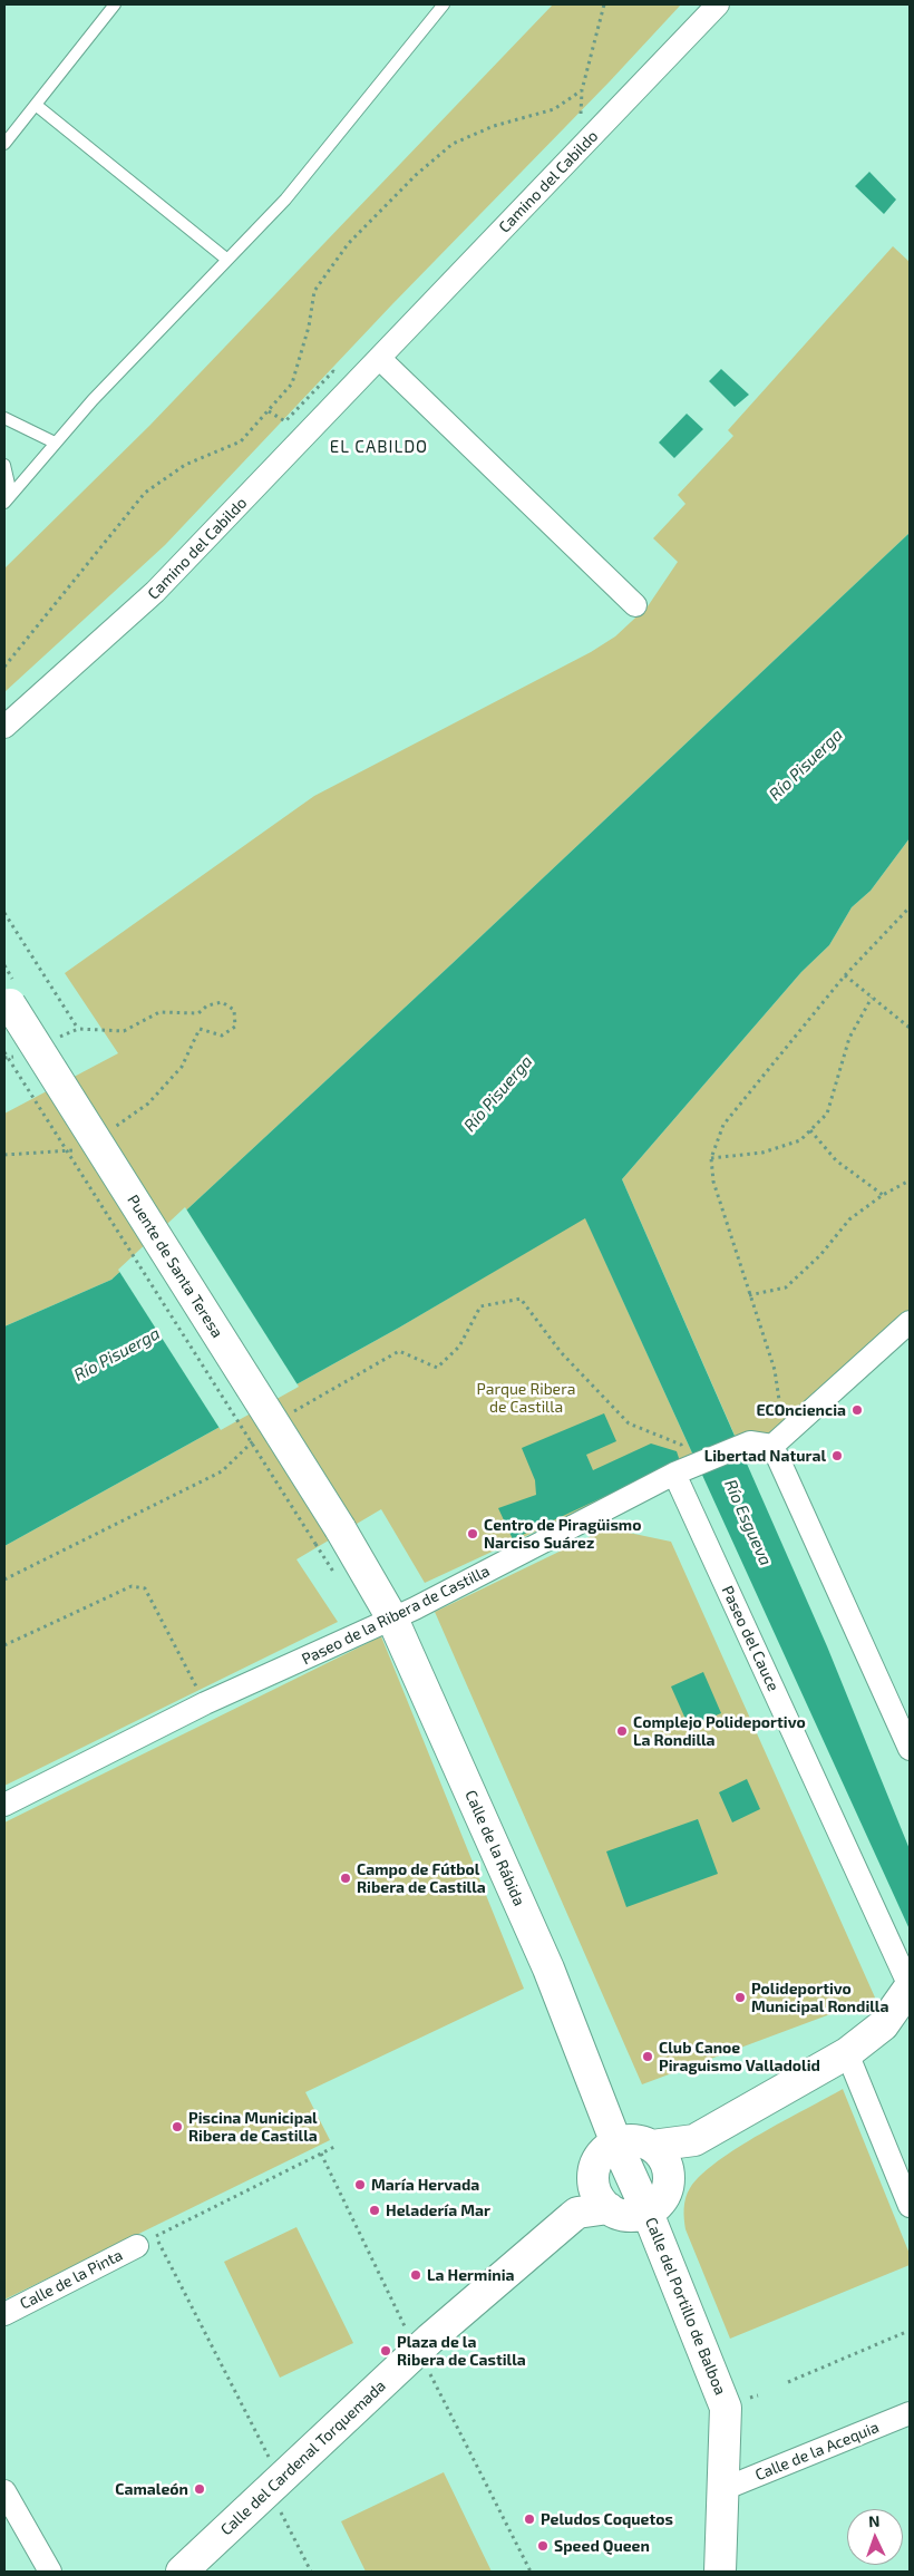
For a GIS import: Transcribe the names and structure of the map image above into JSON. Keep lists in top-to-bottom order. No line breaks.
{"streets":{"street":["Camino del Cabildo","Puente de Santa Teresa","Paseo de la Ribera de Castilla","Paseo del Cauce","Calle de la Rábida","Calle de la Pinta","Calle del Portillo de Balboa","Calle de la Acequia","Calle del Cardenal Torquemada"]},"crossings":[["Puente de Santa Teresa","Calle de la Rábida"],["Paseo de la Ribera de Castilla","Paseo del Cauce"],["Paseo de la Ribera de Castilla","Calle de la Rábida"],["Calle de la Rábida","Calle del Portillo de Balboa"],["Calle del Portillo de Balboa","Calle de la Acequia"],["Calle del Portillo de Balboa","Calle del Cardenal Torquemada"]],"districts":["EL CABILDO"],"water":["Río Pisuerga","Río Esgueva"],"parks":["Parque Ribera de Castilla"],"places":["ECOnciencia","Libertad Natural","Centro de Piragüismo Narciso Suárez","Complejo Polideportivo La Rondilla","Campo de Fútbol Ribera de Castilla","Polideportivo Municipal Rondilla","Club Canoe Piraguismo Valladolid","Piscina Municipal Ribera de Castilla","María Hervada","Heladería Mar","La Herminia","Plaza de la Ribera de Castilla","Camaleón","Peludos Coquetos","Speed Queen"],"north":"top"}
